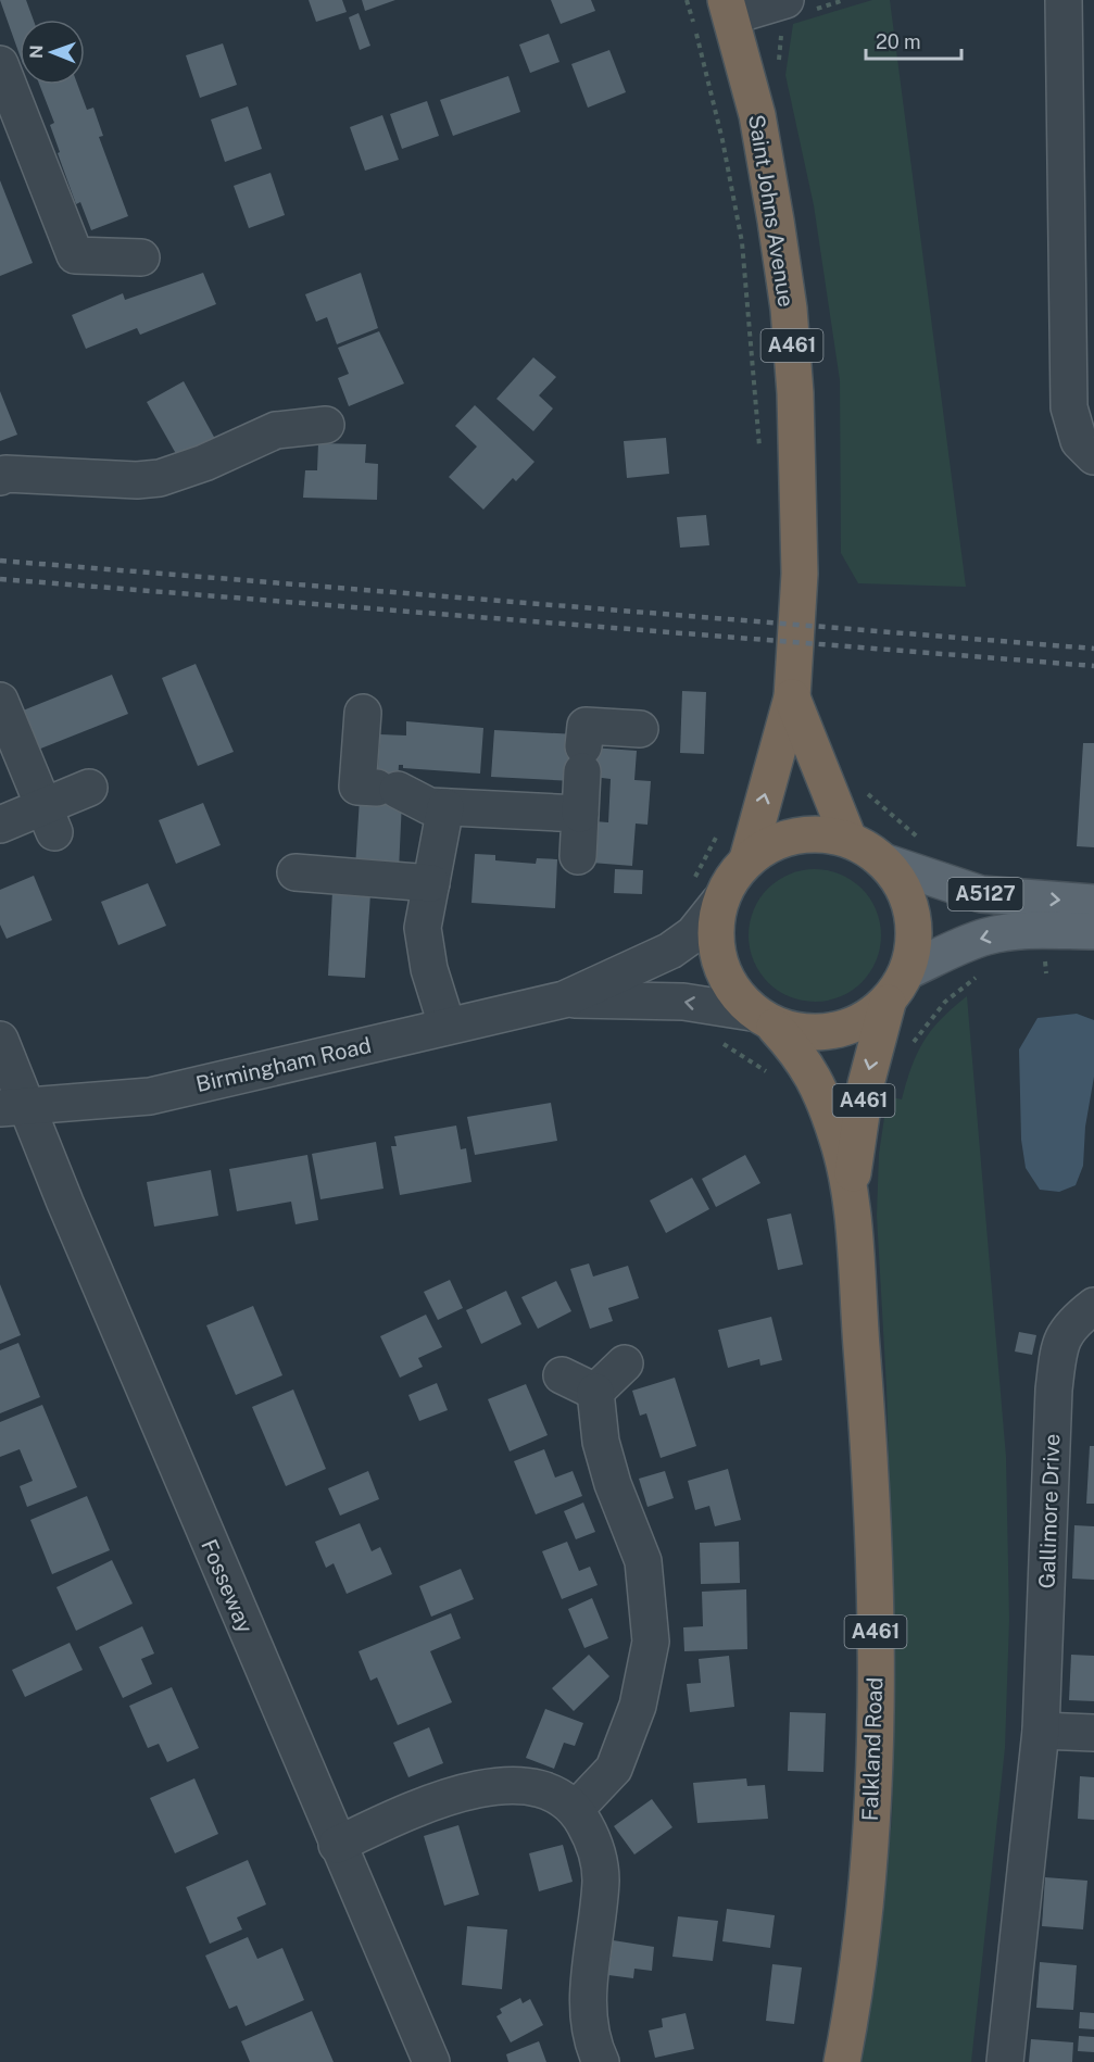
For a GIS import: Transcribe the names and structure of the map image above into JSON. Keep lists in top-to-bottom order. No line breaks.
{"streets":{"highway":["Saint Johns Avenue","A461","Falkland Road"],"main road":["A5127"],"street":["Birmingham Road","Gallimore Drive","Fosseway"]},"crossings":[["Saint Johns Avenue","A5127"],["Saint Johns Avenue","Birmingham Road"],["Saint Johns Avenue","Falkland Road"],["A5127","Birmingham Road"],["A5127","Falkland Road"],["Birmingham Road","Fosseway"],["Birmingham Road","Falkland Road"]],"scale_bar":"20 m","north":"left"}
